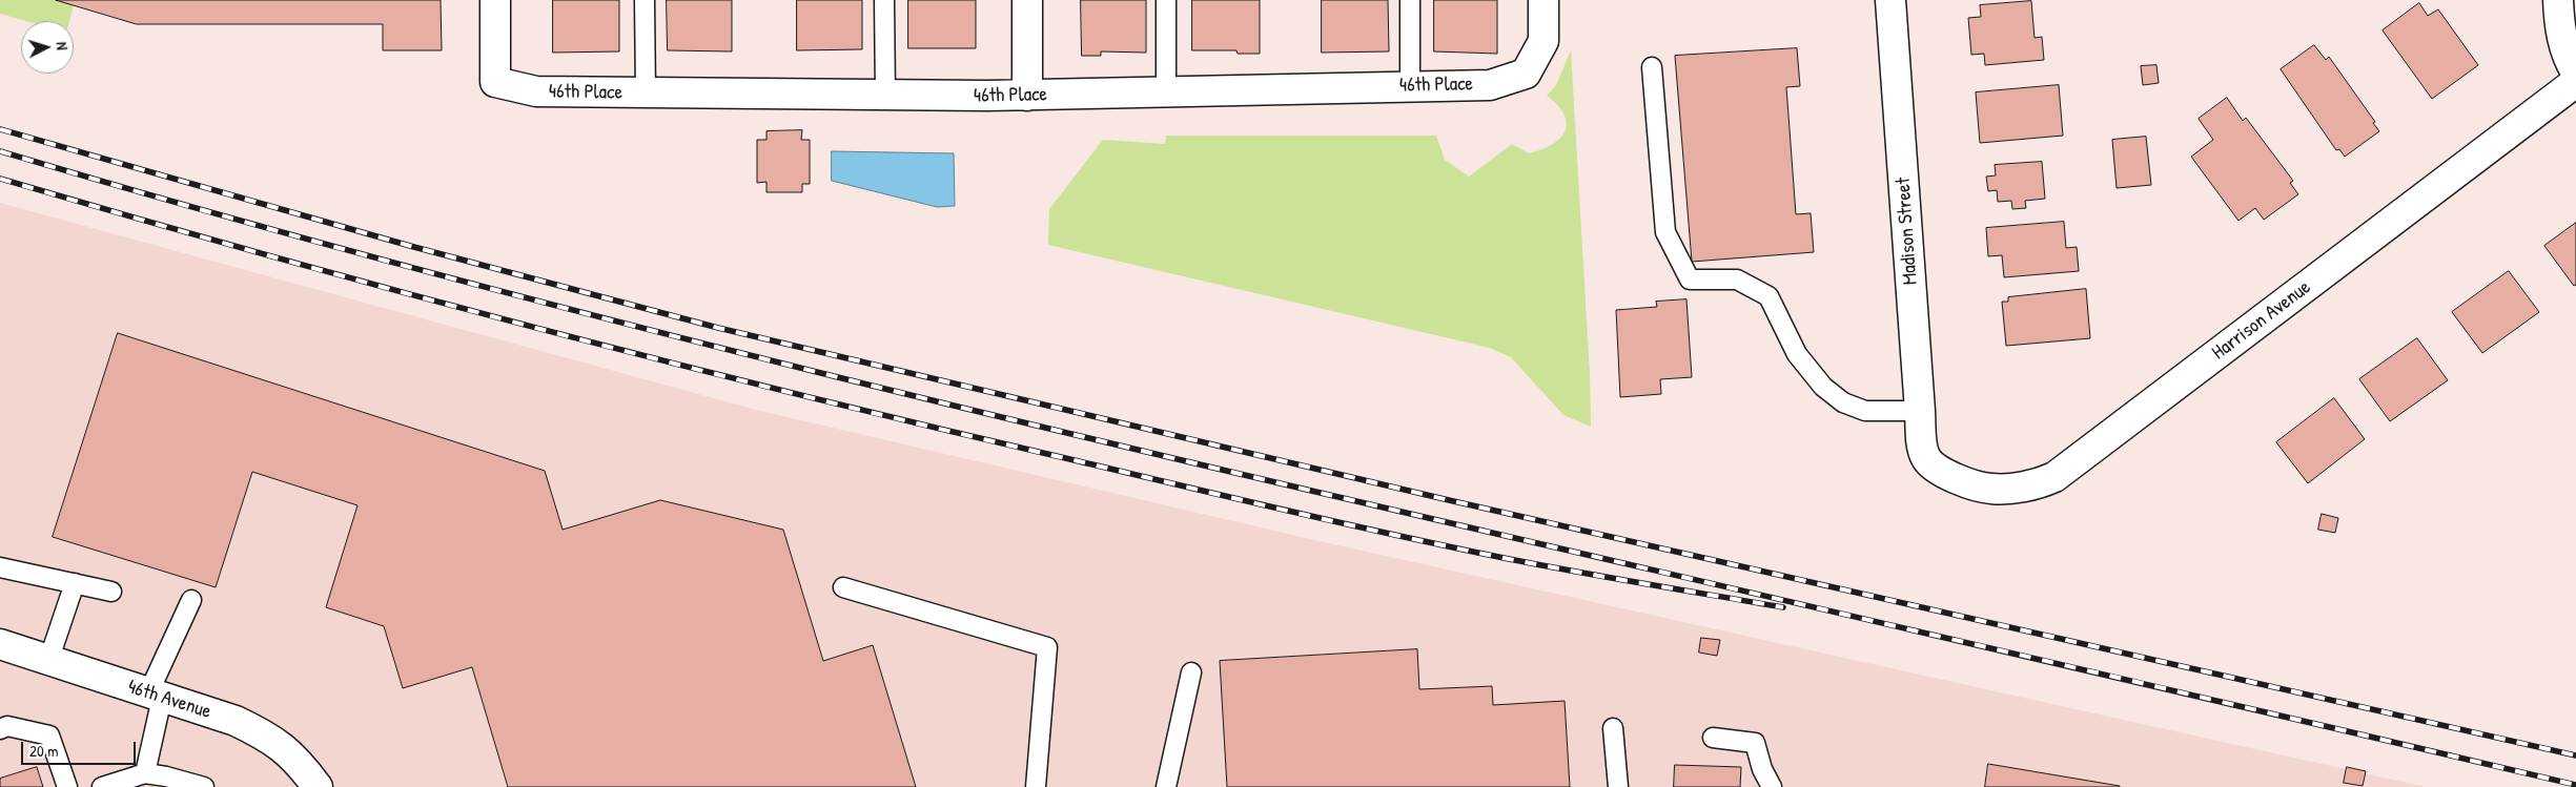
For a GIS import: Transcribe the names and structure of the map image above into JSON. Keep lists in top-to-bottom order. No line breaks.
{"streets":{"street":["46th Place","Madison Street","Harrison Avenue","46th Avenue"]},"crossings":[["Madison Street","Harrison Avenue"]],"scale_bar":"20 m","north":"right"}
